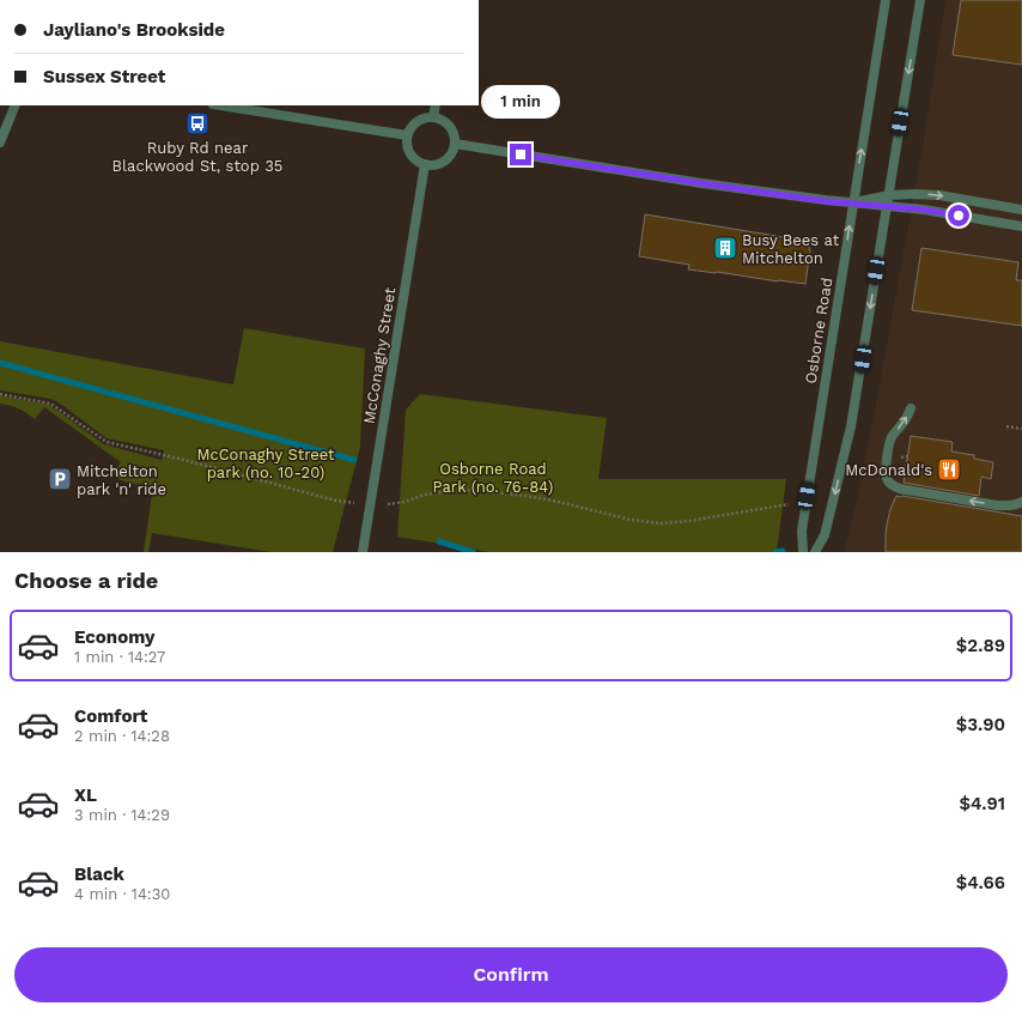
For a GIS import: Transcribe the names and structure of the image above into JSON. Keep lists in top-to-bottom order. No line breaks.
{"streets":{"street":["Osborne Road","McConaghy Street"]},"parks":["McConaghy Street park (no. 10-20)","Osborne Road Park (no. 76-84)"],"places":{"bus stop":["Ruby Rd near Blackwood St, stop 35"],"building":["Busy Bees at Mitchelton"],"restaurant":["McDonald's"],"parking":["Mitchelton park 'n' ride"]},"page":{"banner":["Jayliano's Brookside","Sussex Street"],"bubble":"1 min","heading":"Choose a ride","list":[{"name":"Economy","note":"1 min · 14:27","value":"$2.89"},{"name":"Comfort","note":"2 min · 14:28","value":"$3.90"},{"name":"XL","note":"3 min · 14:29","value":"$4.91"},{"name":"Black","note":"4 min · 14:30","value":"$4.66"}],"buttons":"Confirm"}}
